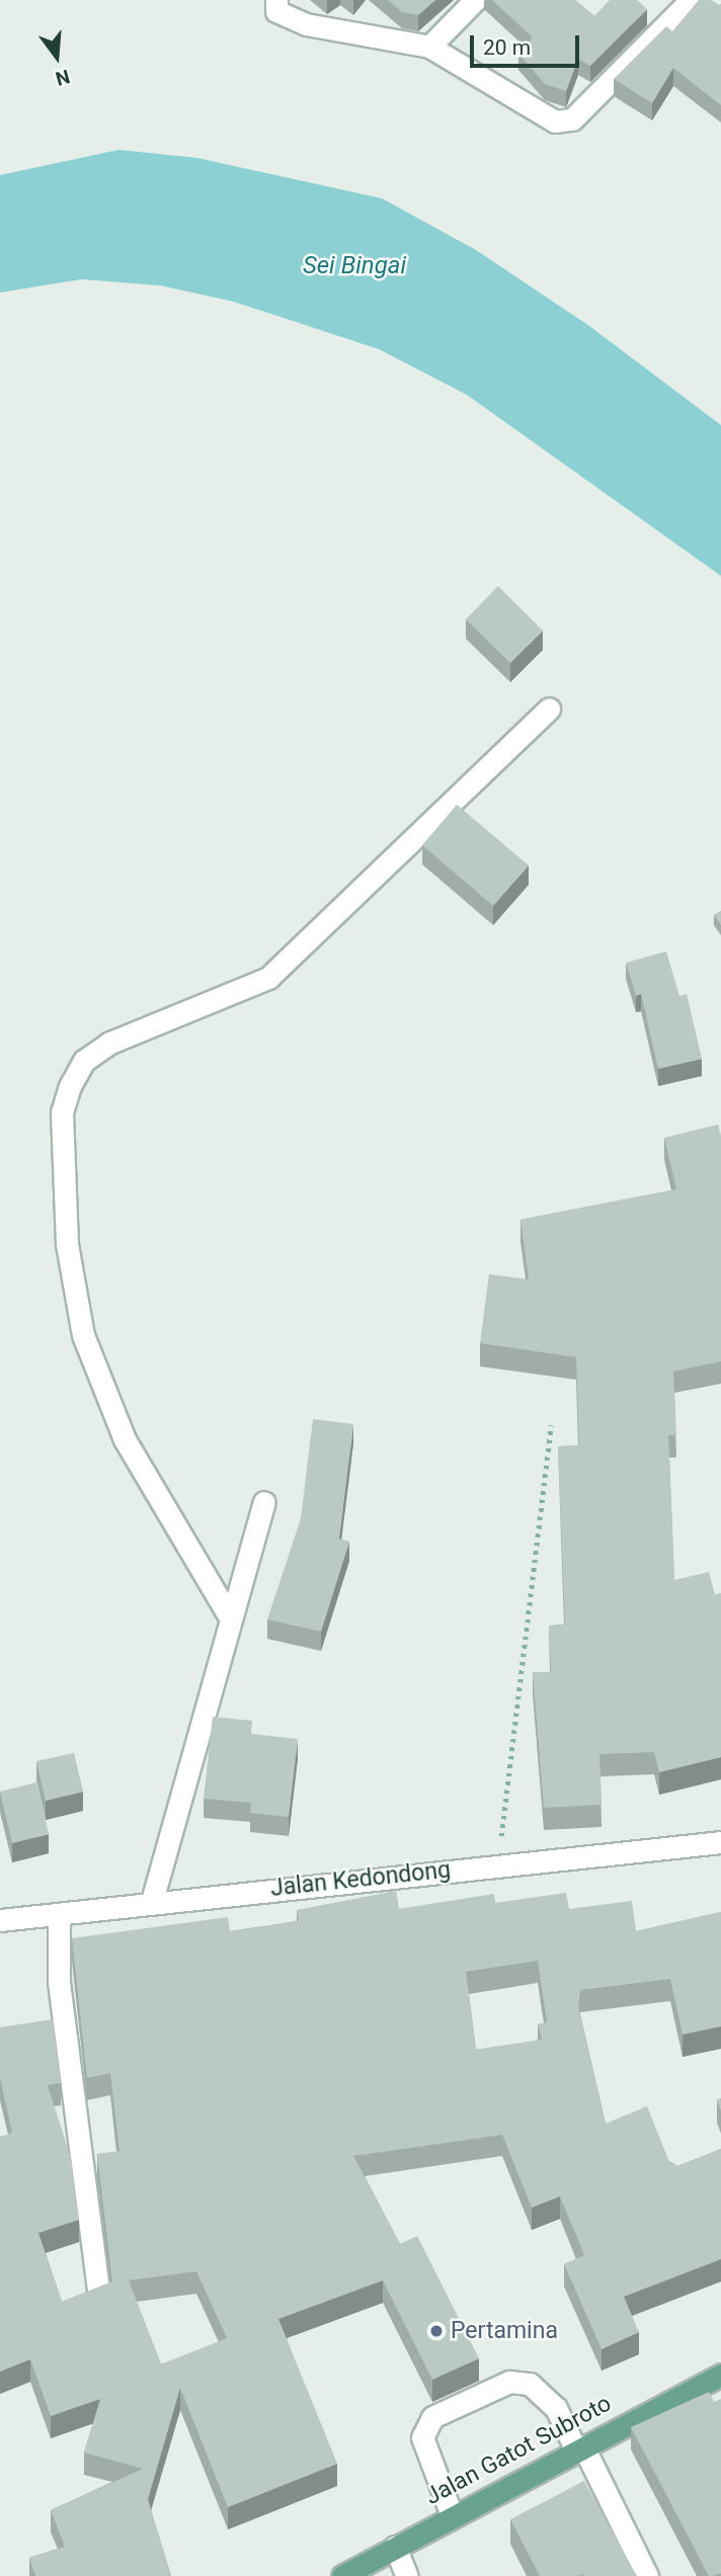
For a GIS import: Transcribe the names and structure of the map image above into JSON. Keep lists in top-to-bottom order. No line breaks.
{"streets":{"main road":["Jalan Gatot Subroto"],"street":["Jalan Kedondong"]},"water":["Sei Bingai"],"places":["Pertamina"],"scale_bar":"20 m","north":"bottom"}
